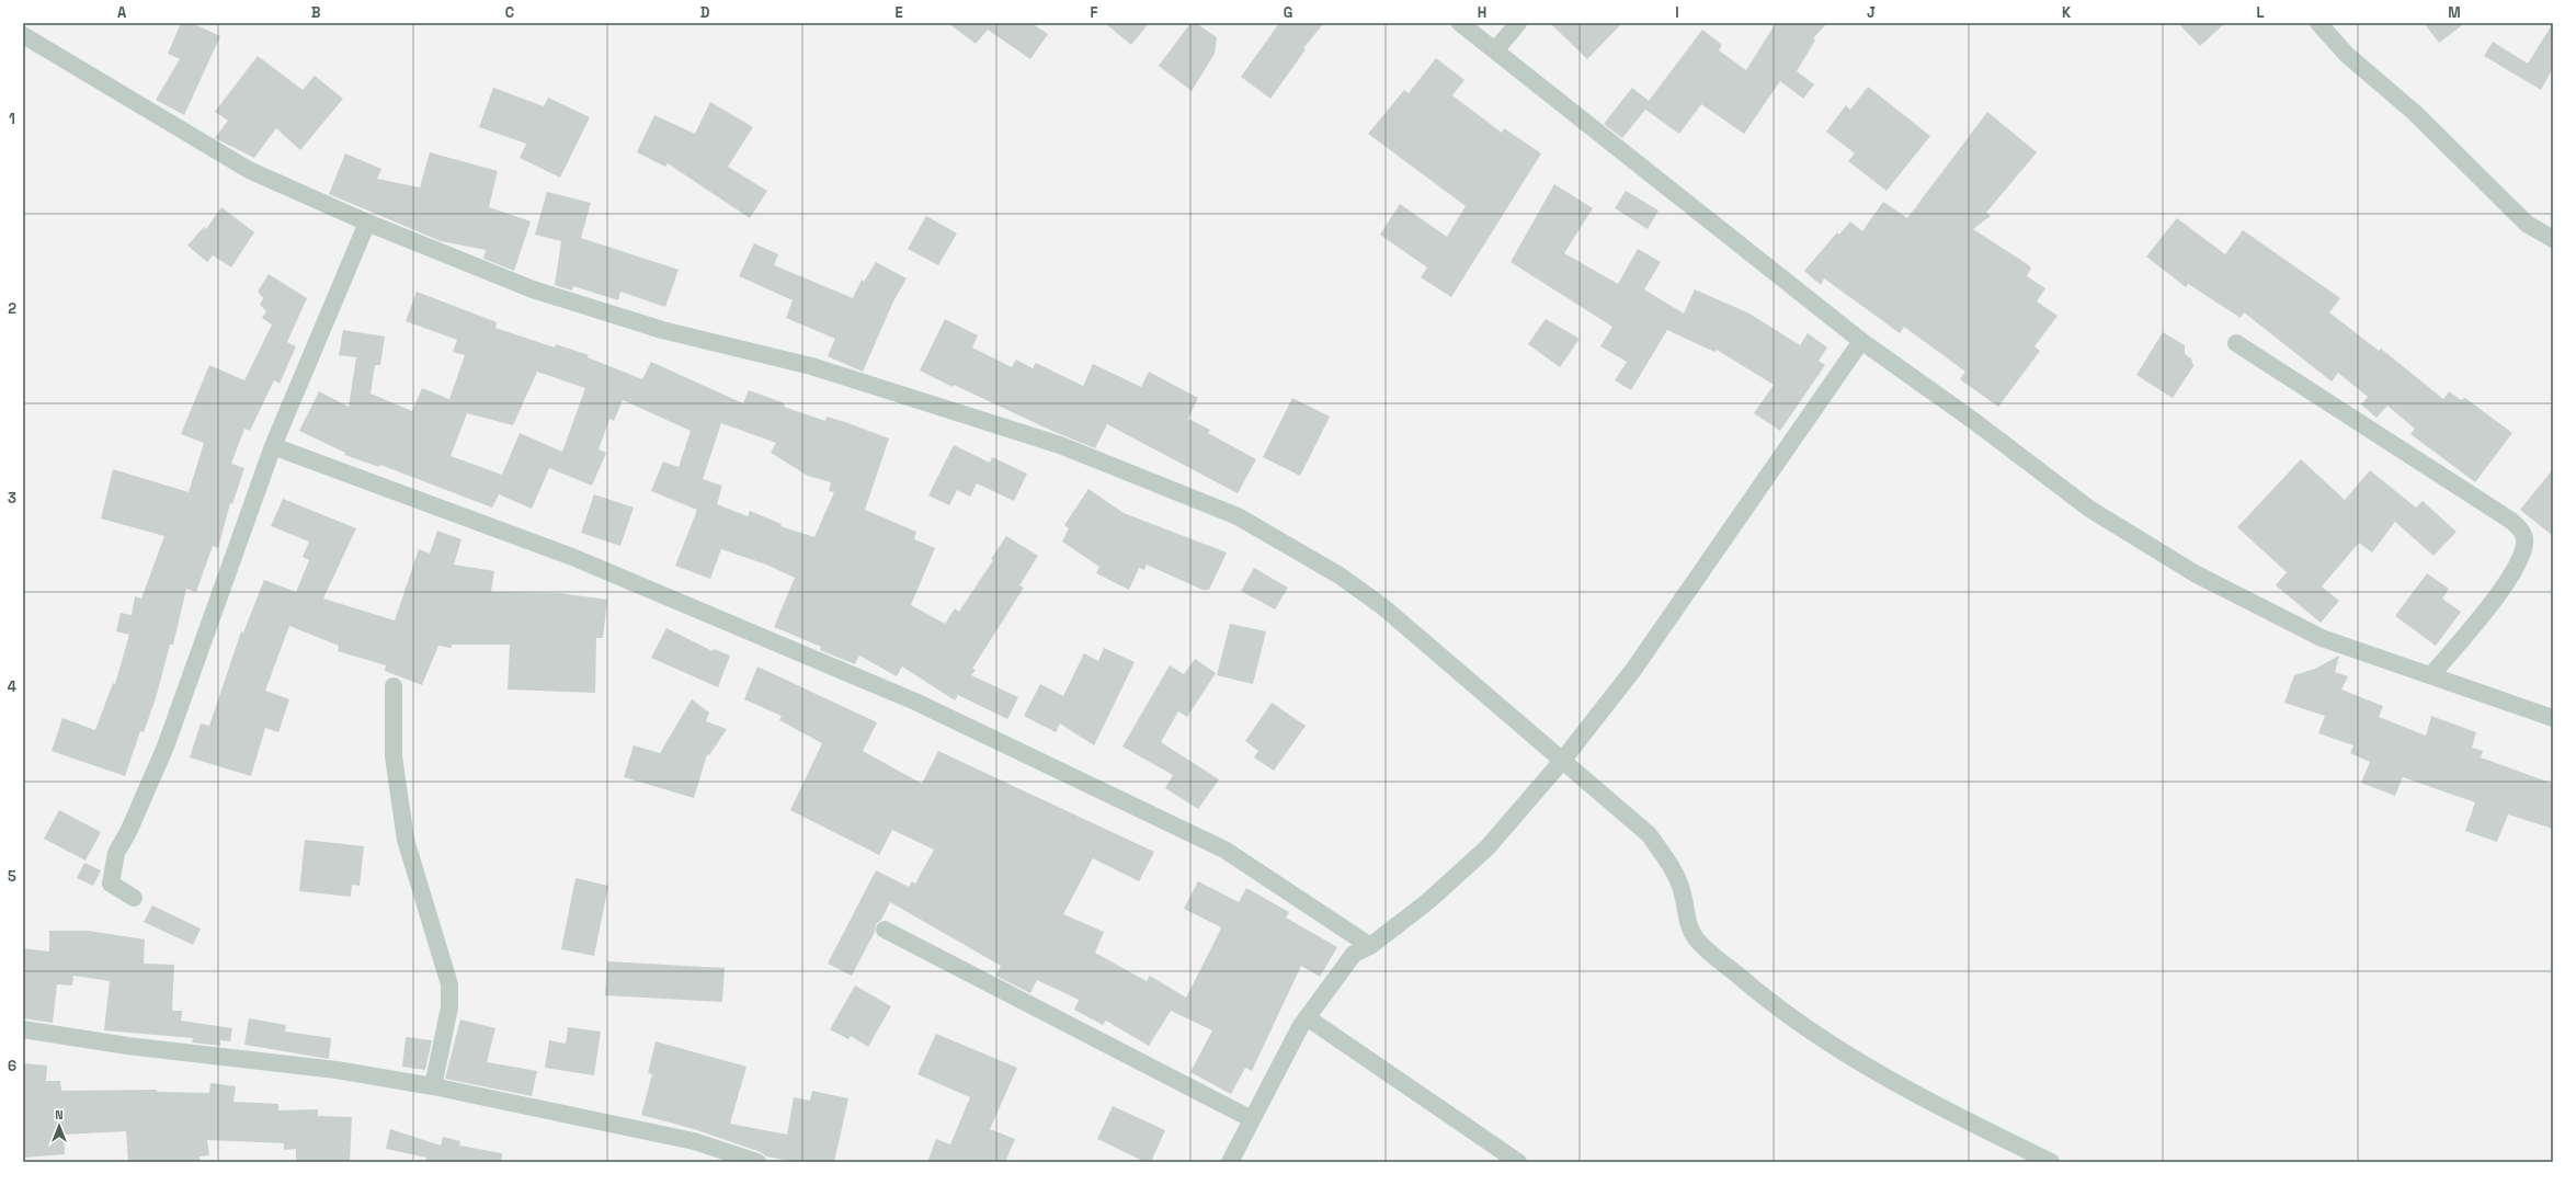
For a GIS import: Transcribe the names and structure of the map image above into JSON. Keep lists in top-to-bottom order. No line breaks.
{"north":"top","grid":{"columns":["A","B","C","D","E","F","G","H","I","J","K","L","M"],"rows":["1","2","3","4","5","6"]}}
